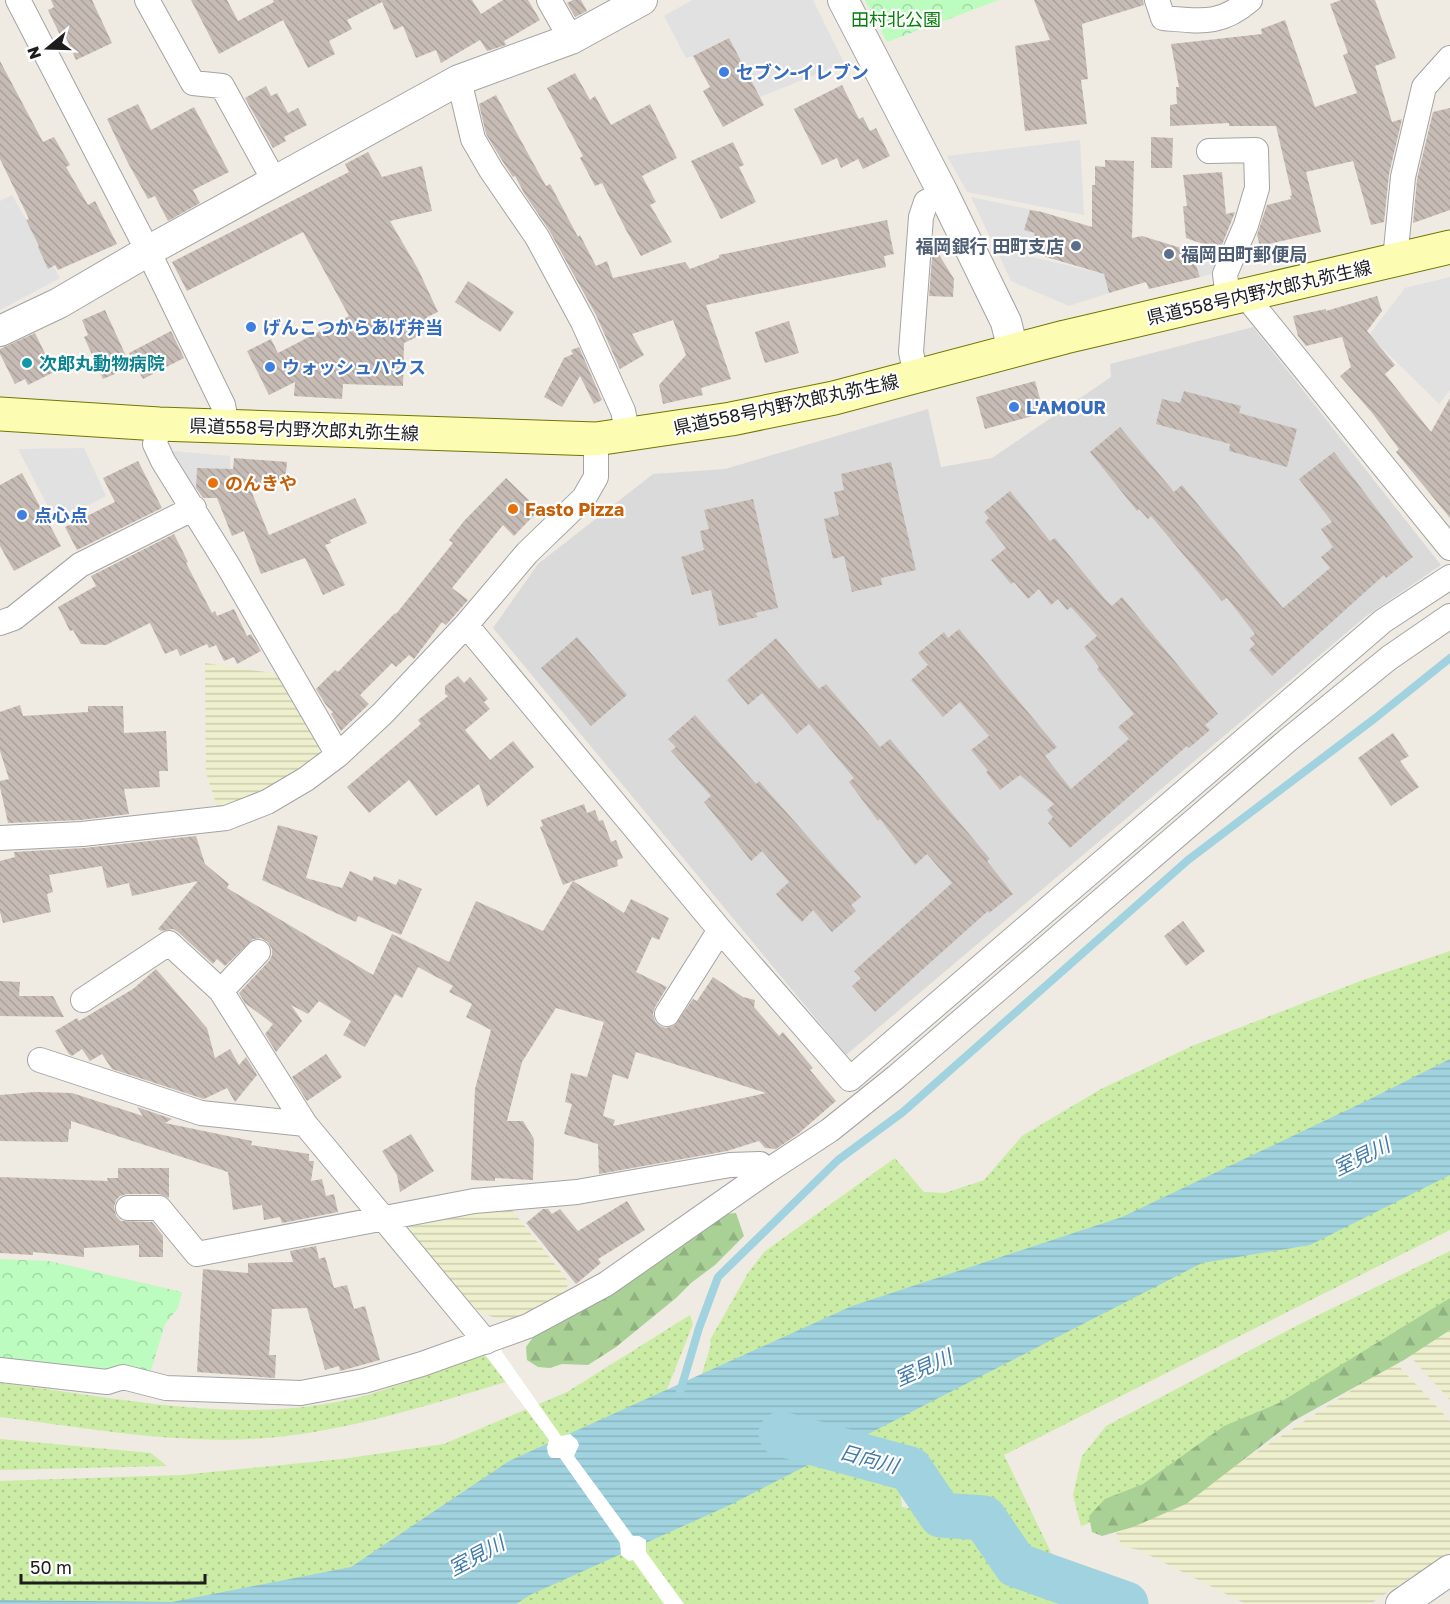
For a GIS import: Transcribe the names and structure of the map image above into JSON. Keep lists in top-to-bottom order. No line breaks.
{"streets":{"main road":["県道558号内野次郎丸弥生線"]},"water":["室見川","日向川"],"parks":["田村北公園"],"places":["セブン-イレブン","福岡銀行 田町支店","福岡田町郵便局","げんこつからあげ弁当","次郎丸動物病院","ウォッシュハウス","L'AMOUR","のんきや","Fasto Pizza","点心点"],"scale_bar":"50 m","north":"left"}
